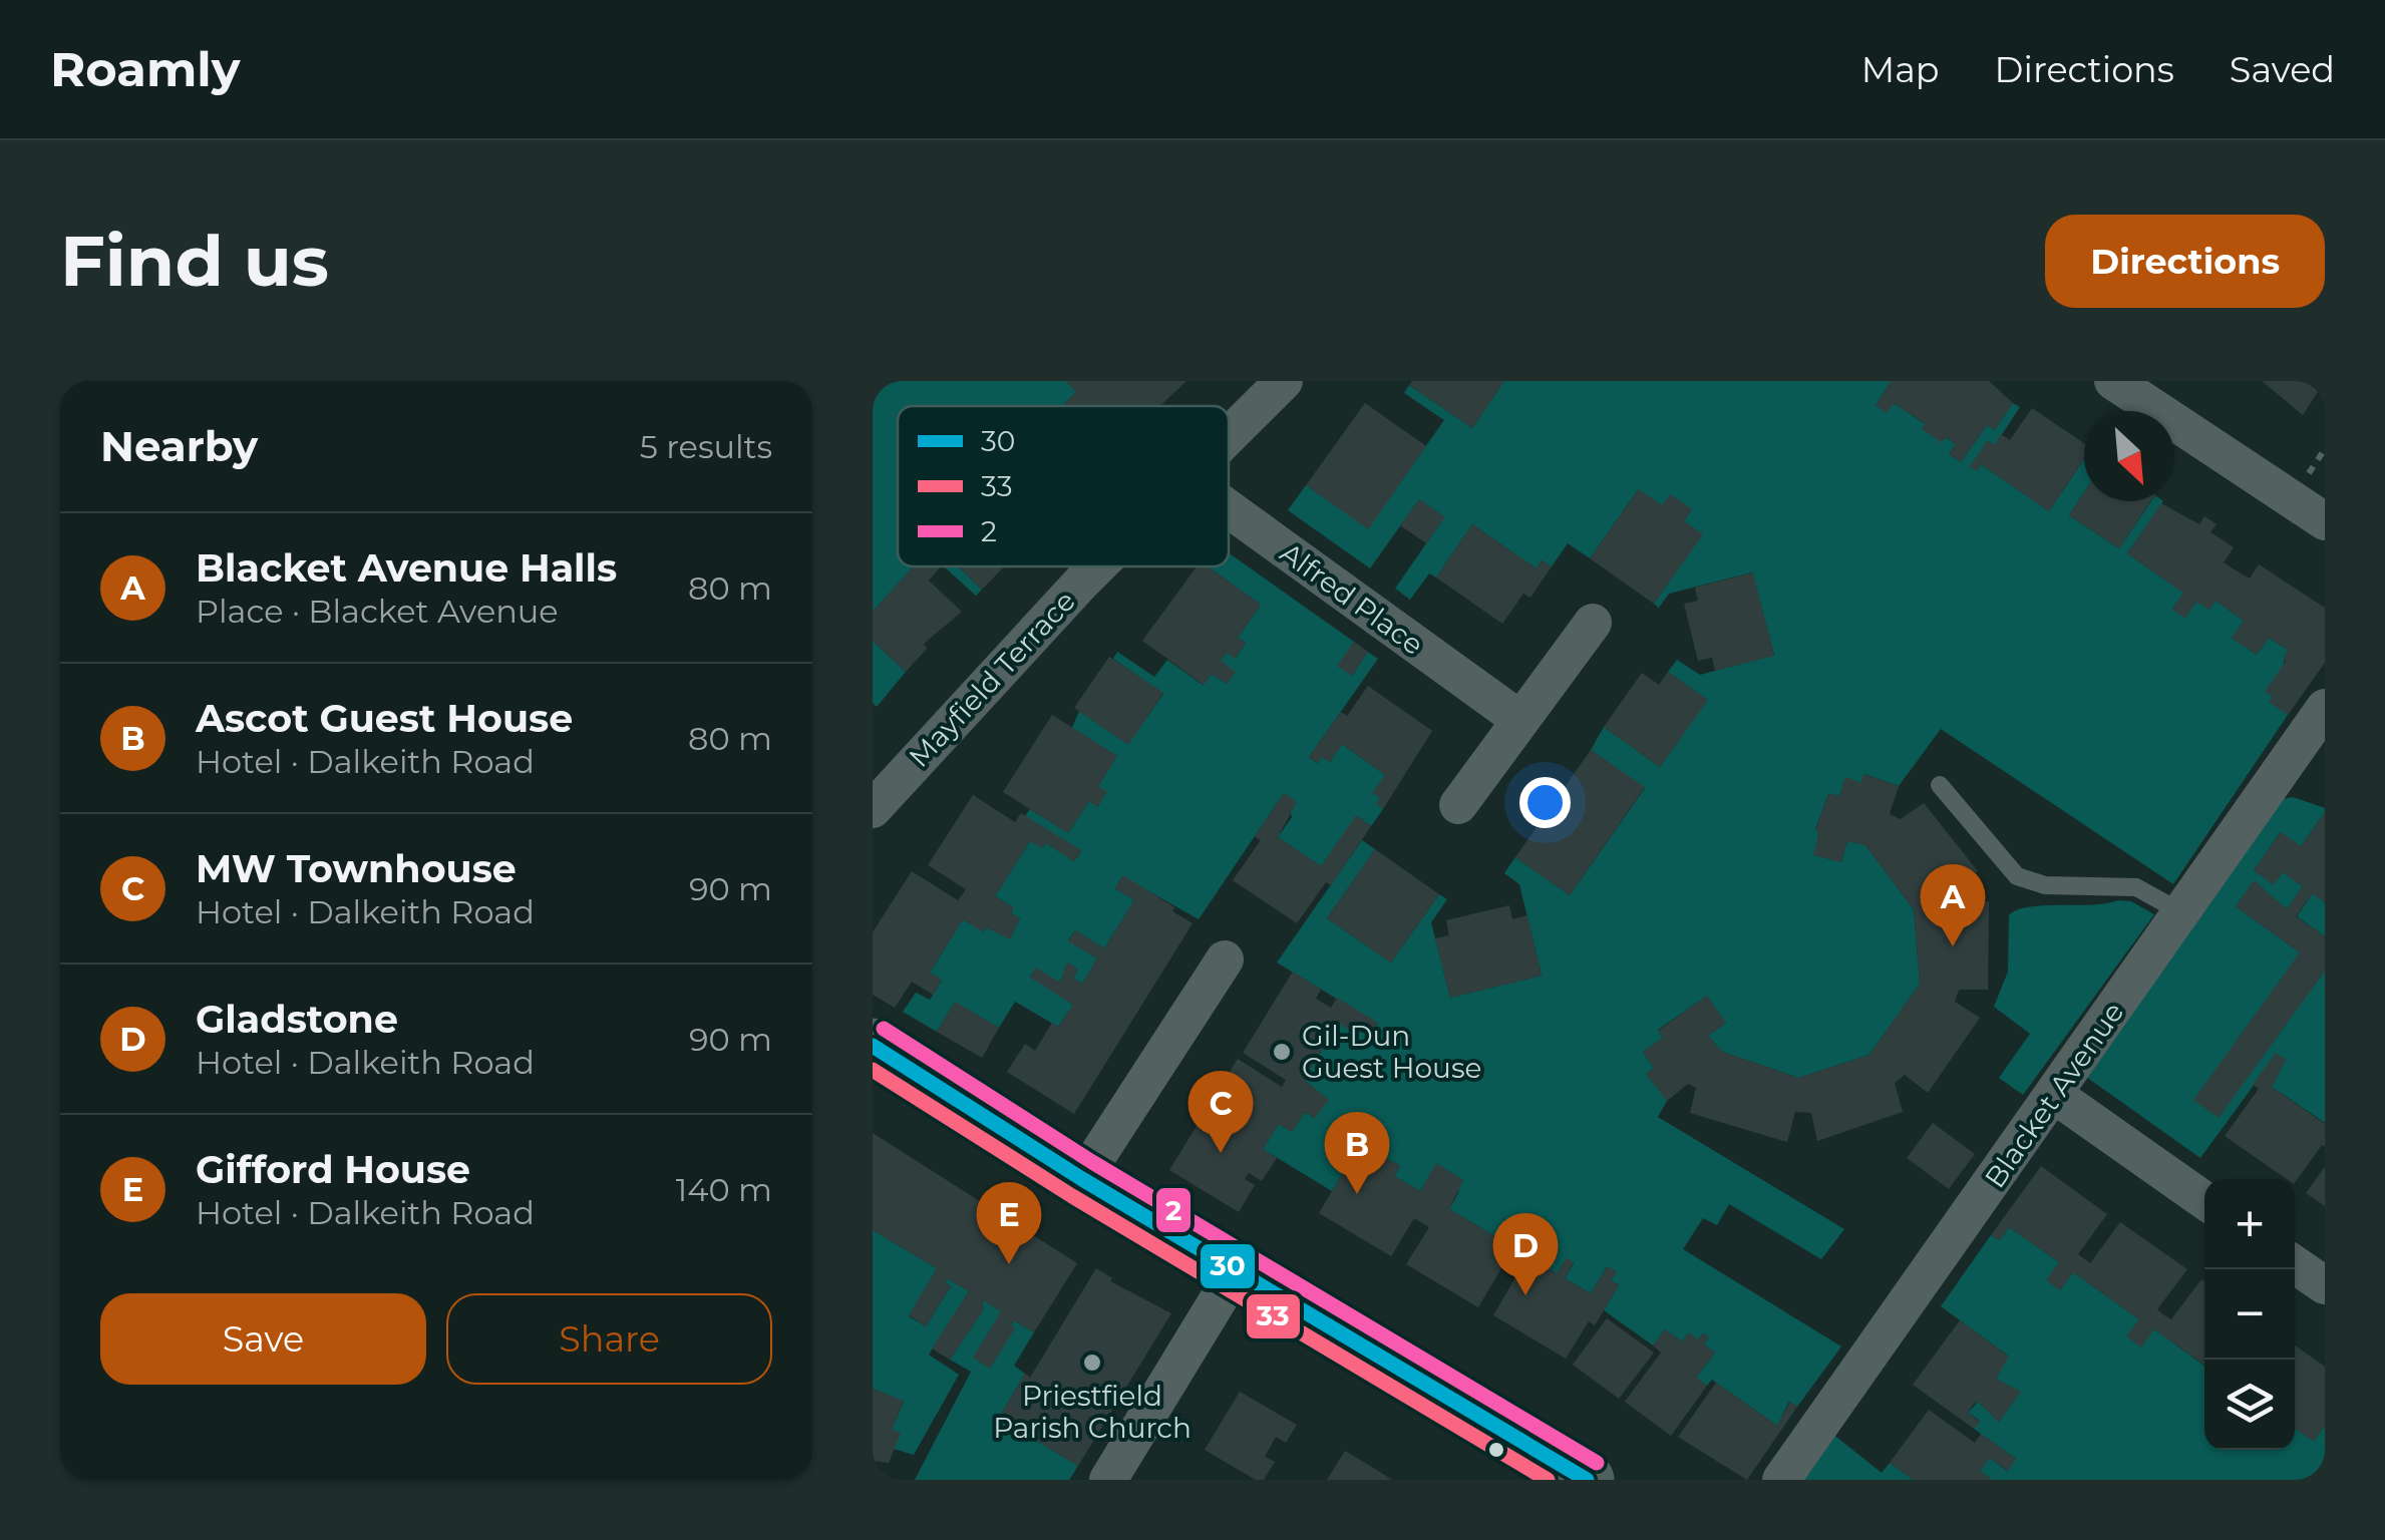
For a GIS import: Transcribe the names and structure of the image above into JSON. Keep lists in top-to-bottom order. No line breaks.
{"streets":{"street":["Alfred Place","Mayfield Terrace","Blacket Avenue"]},"places":["Gil-Dun Guest House","Priestfield Parish Church"],"lines":["transit line 2","transit line 30","transit line 33"],"legend":["30","33","2"],"north":"bottom right","page":{"header":"Roamly","nav":["Map","Directions","Saved"],"buttons":["Directions",["Save","Share"]],"title":"Find us","heading":["Nearby","5 results"],"list":[{"mark":"A","name":"Blacket Avenue Halls","note":"Place · Blacket Avenue","value":"80 m"},{"mark":"B","name":"Ascot Guest House","note":"Hotel · Dalkeith Road","value":"80 m"},{"mark":"C","name":"MW Townhouse","note":"Hotel · Dalkeith Road","value":"90 m"},{"mark":"D","name":"Gladstone","note":"Hotel · Dalkeith Road","value":"90 m"},{"mark":"E","name":"Gifford House","note":"Hotel · Dalkeith Road","value":"140 m"}],"pins":["A","C","B","E","D"],"map_buttons":["+","−"]}}
